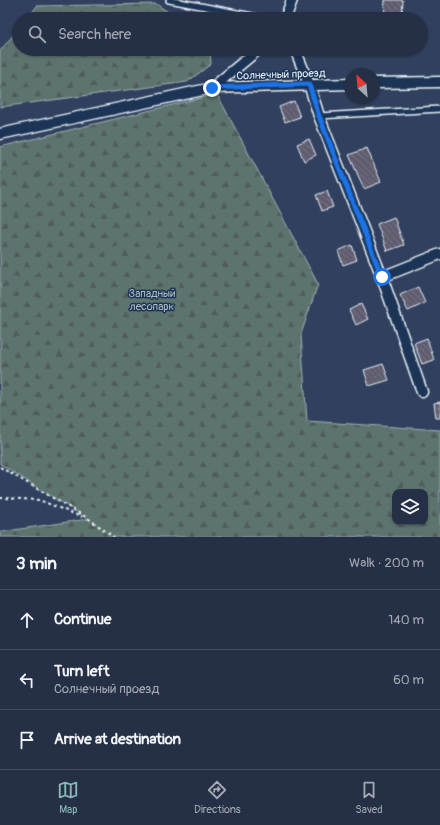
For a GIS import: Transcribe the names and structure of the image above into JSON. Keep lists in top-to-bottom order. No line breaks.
{"streets":{"street":["Солнечный проезд"]},"parks":["Западный лесопарк"],"north":"top left","page":{"search":"Search here","heading":["3 min","Walk · 200 m"],"list":[["Continue","140 m"],["Turn left","Солнечный проезд","60 m"],"Arrive at destination"],"nav":["Map","Directions","Saved"]}}
